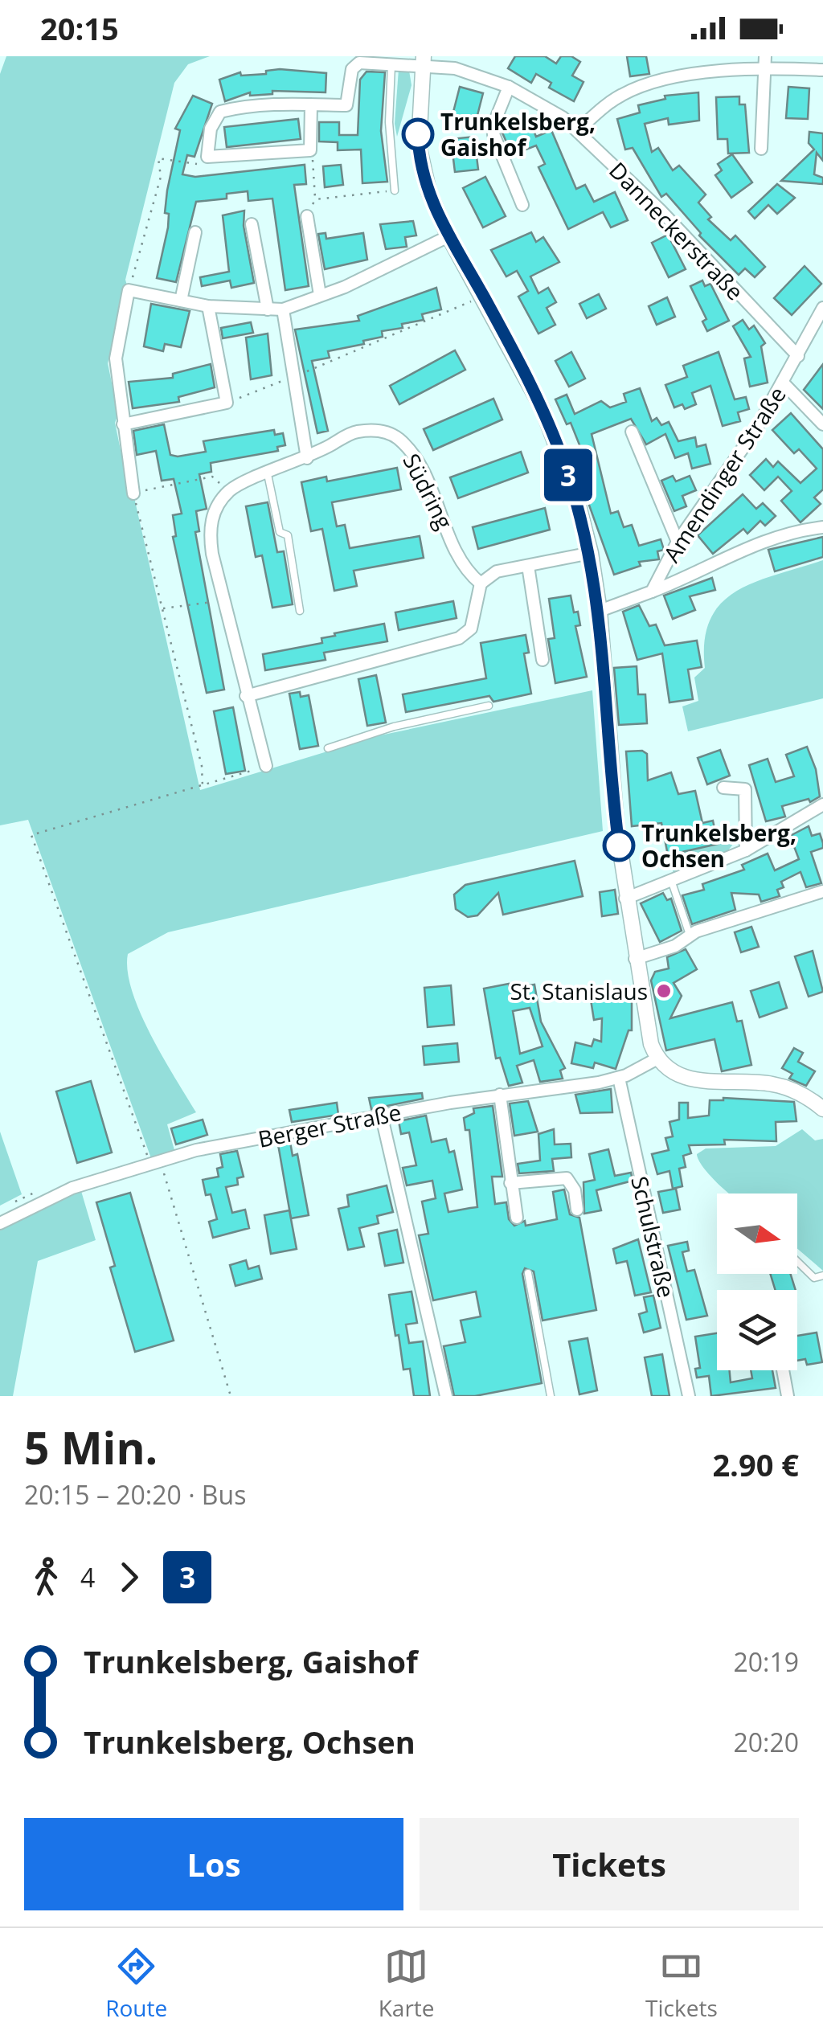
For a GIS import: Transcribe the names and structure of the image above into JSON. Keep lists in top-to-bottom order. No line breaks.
{"streets":{"street":["Danneckerstraße","Amendinger Straße","Südring","Berger Straße","Schulstraße"]},"crossings":[["Danneckerstraße","Amendinger Straße"],["Berger Straße","Schulstraße"]],"places":["Trunkelsberg, Gaishof","Trunkelsberg, Ochsen","St. Stanislaus"],"lines":["bus line 3"],"north":"right","page":{"status":"20:15","on_map":"3","heading":["5 Min.","20:15 – 20:20 · Bus","2.90 €"],"legs":["4","3"],"list":[{"name":"Trunkelsberg, Gaishof","value":"20:19"},{"name":"Trunkelsberg, Ochsen","value":"20:20"}],"buttons":["Los","Tickets"],"tabs":["Route","Karte","Tickets"]}}
